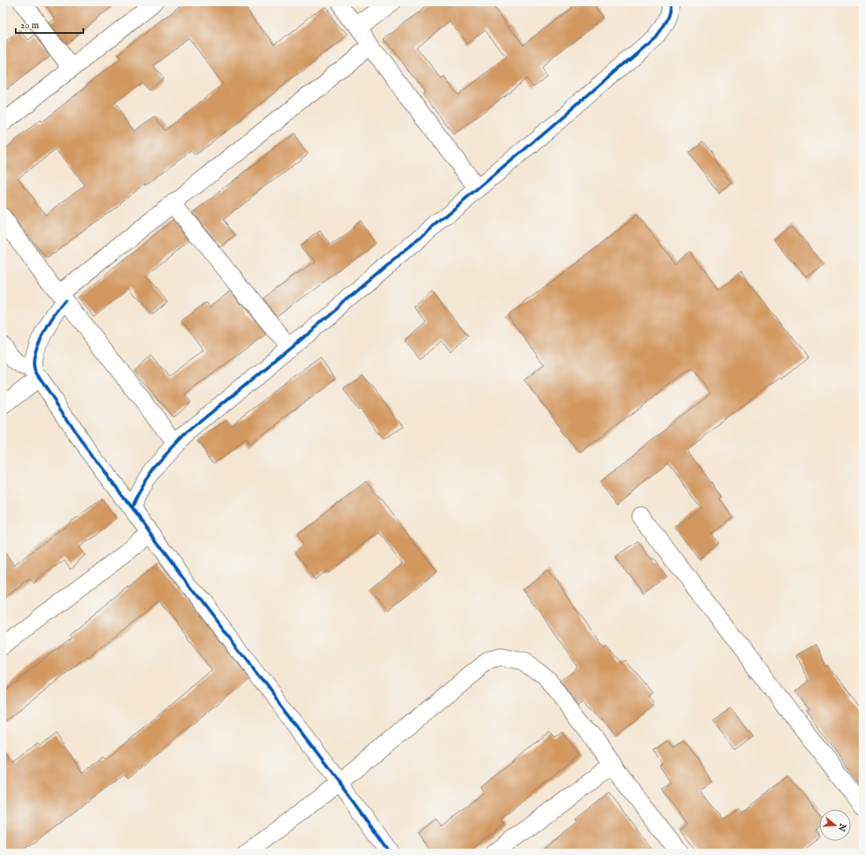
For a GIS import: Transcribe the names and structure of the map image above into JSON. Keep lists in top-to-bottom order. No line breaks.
{"scale_bar":"20 m","north":"right"}
